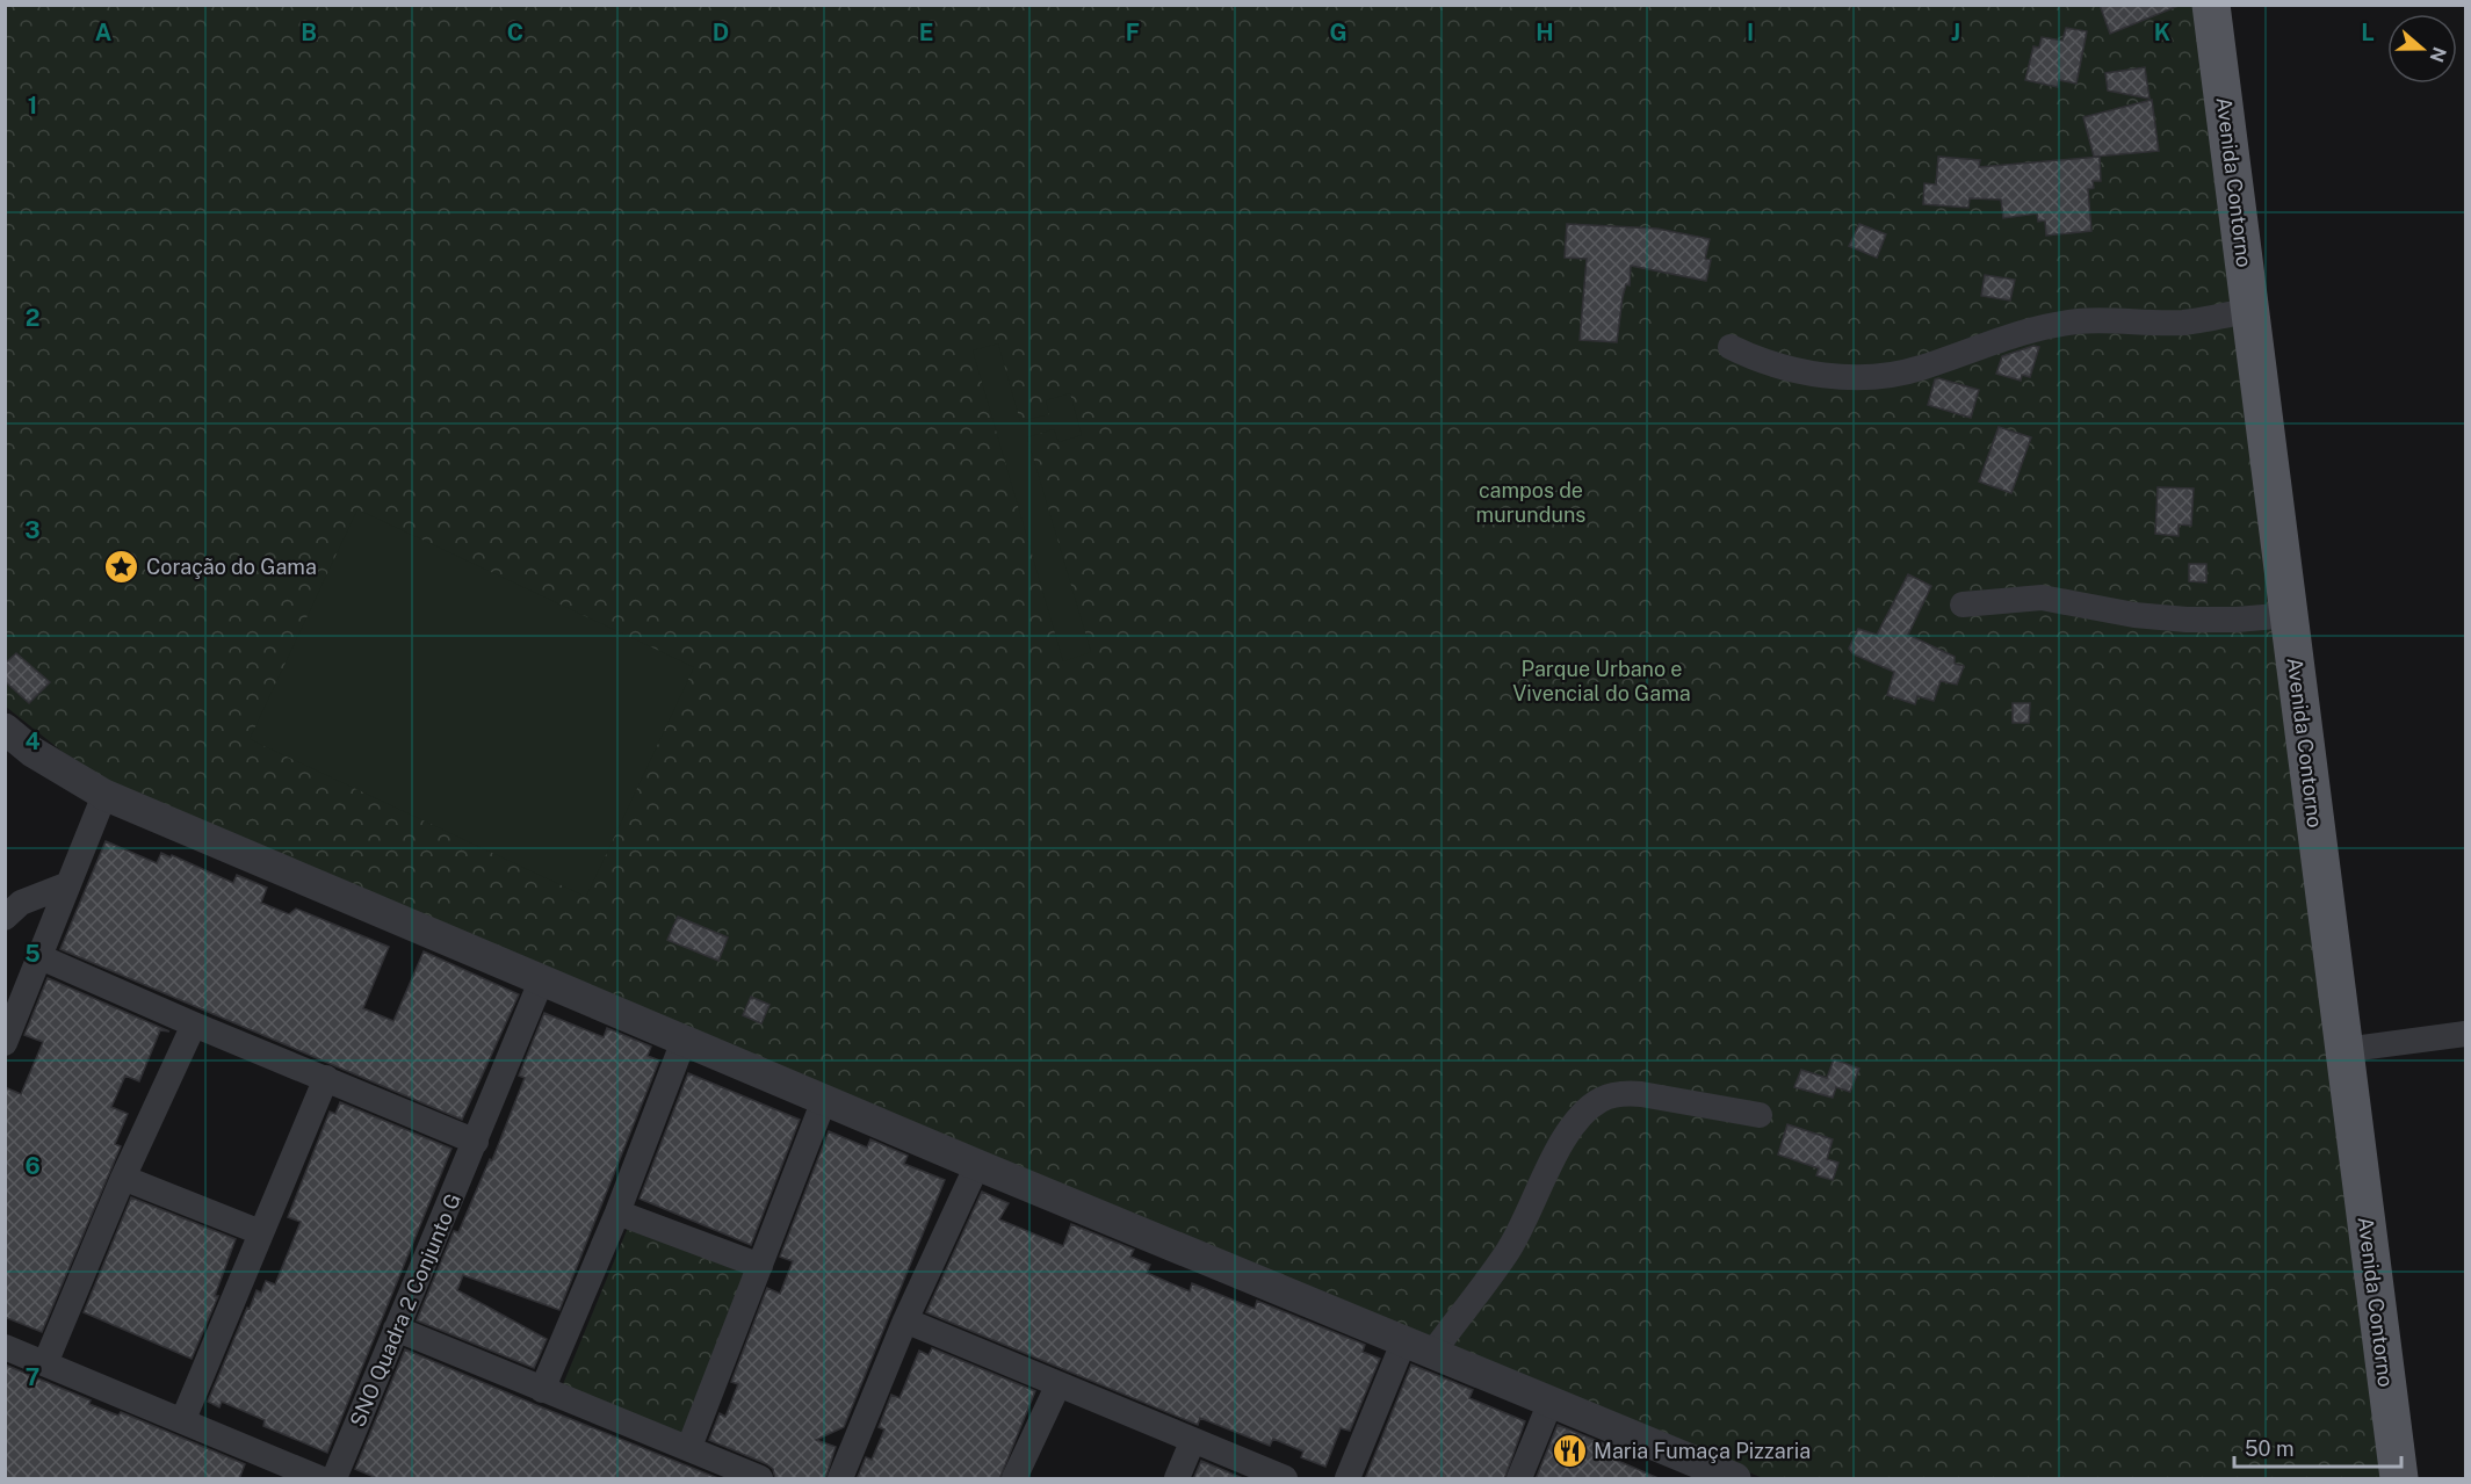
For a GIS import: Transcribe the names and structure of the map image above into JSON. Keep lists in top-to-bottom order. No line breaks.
{"streets":{"main road":["Avenida Contorno"],"street":["SNO Quadra 2 Conjunto G"]},"parks":["campos de murunduns","Parque Urbano e Vivencial do Gama"],"places":{"place":["Coração do Gama"],"restaurant":["Maria Fumaça Pizzaria"]},"scale_bar":"50 m","north":"right","grid":{"columns":["A","B","C","D","E","F","G","H","I","J","K","L"],"rows":["1","2","3","4","5","6","7"]}}
